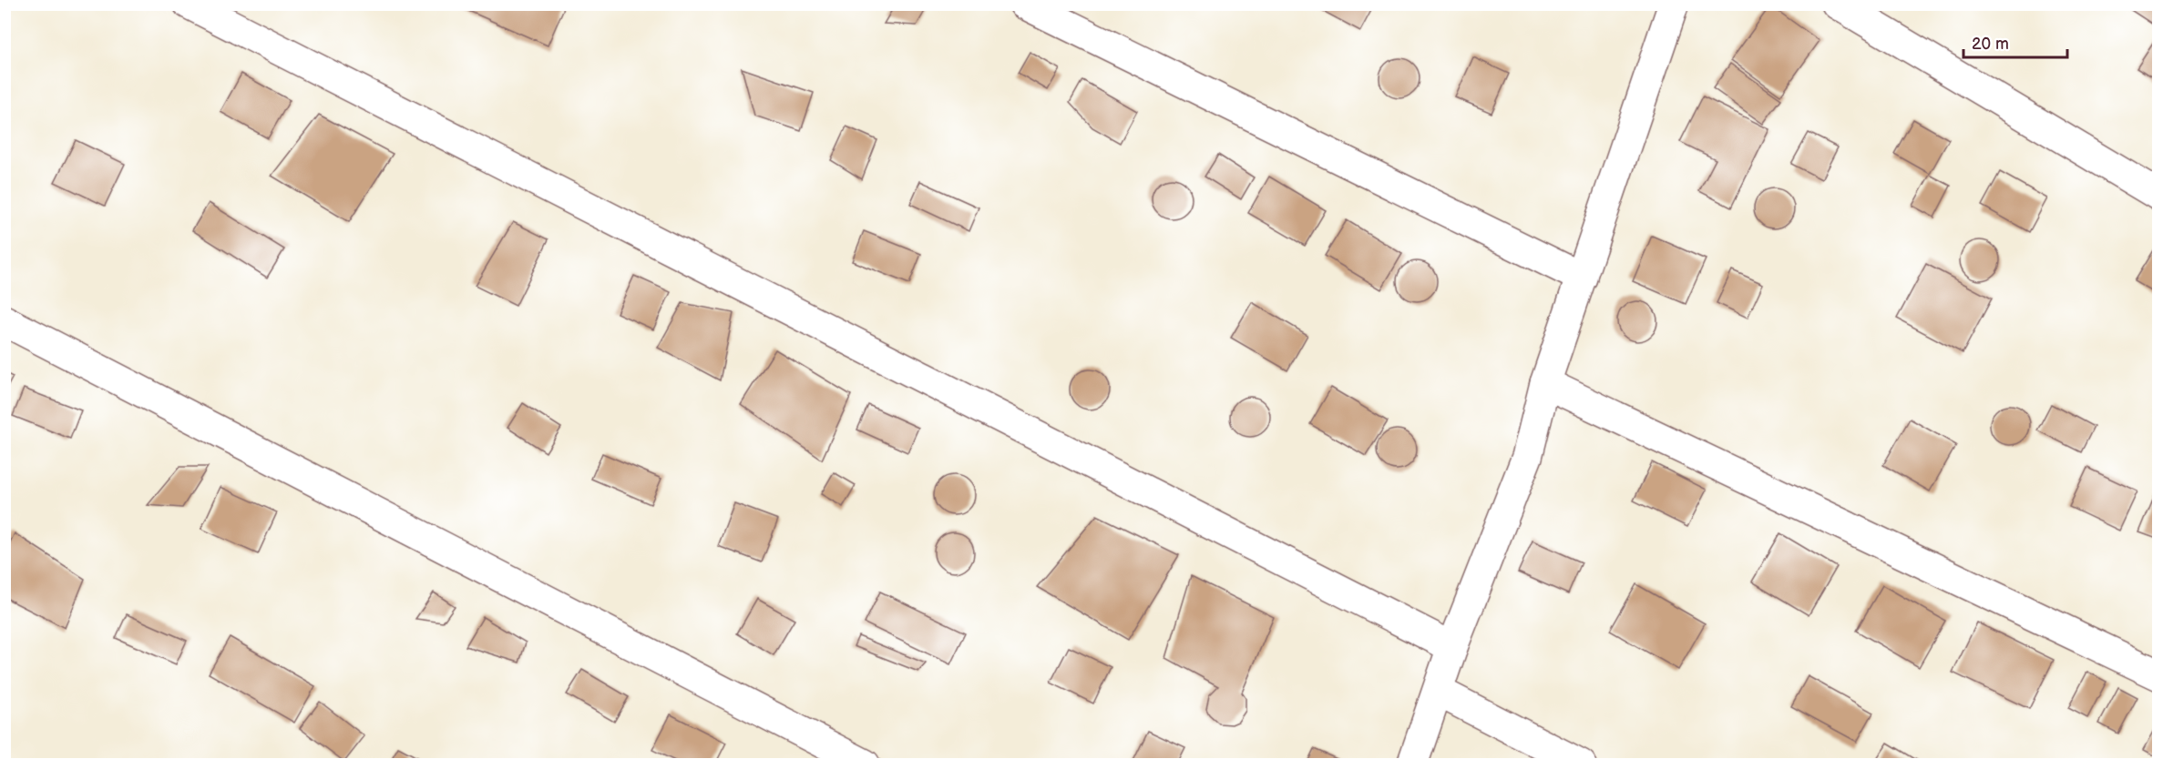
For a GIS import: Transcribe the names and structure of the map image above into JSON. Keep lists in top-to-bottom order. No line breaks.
{"scale_bar":"20 m"}
